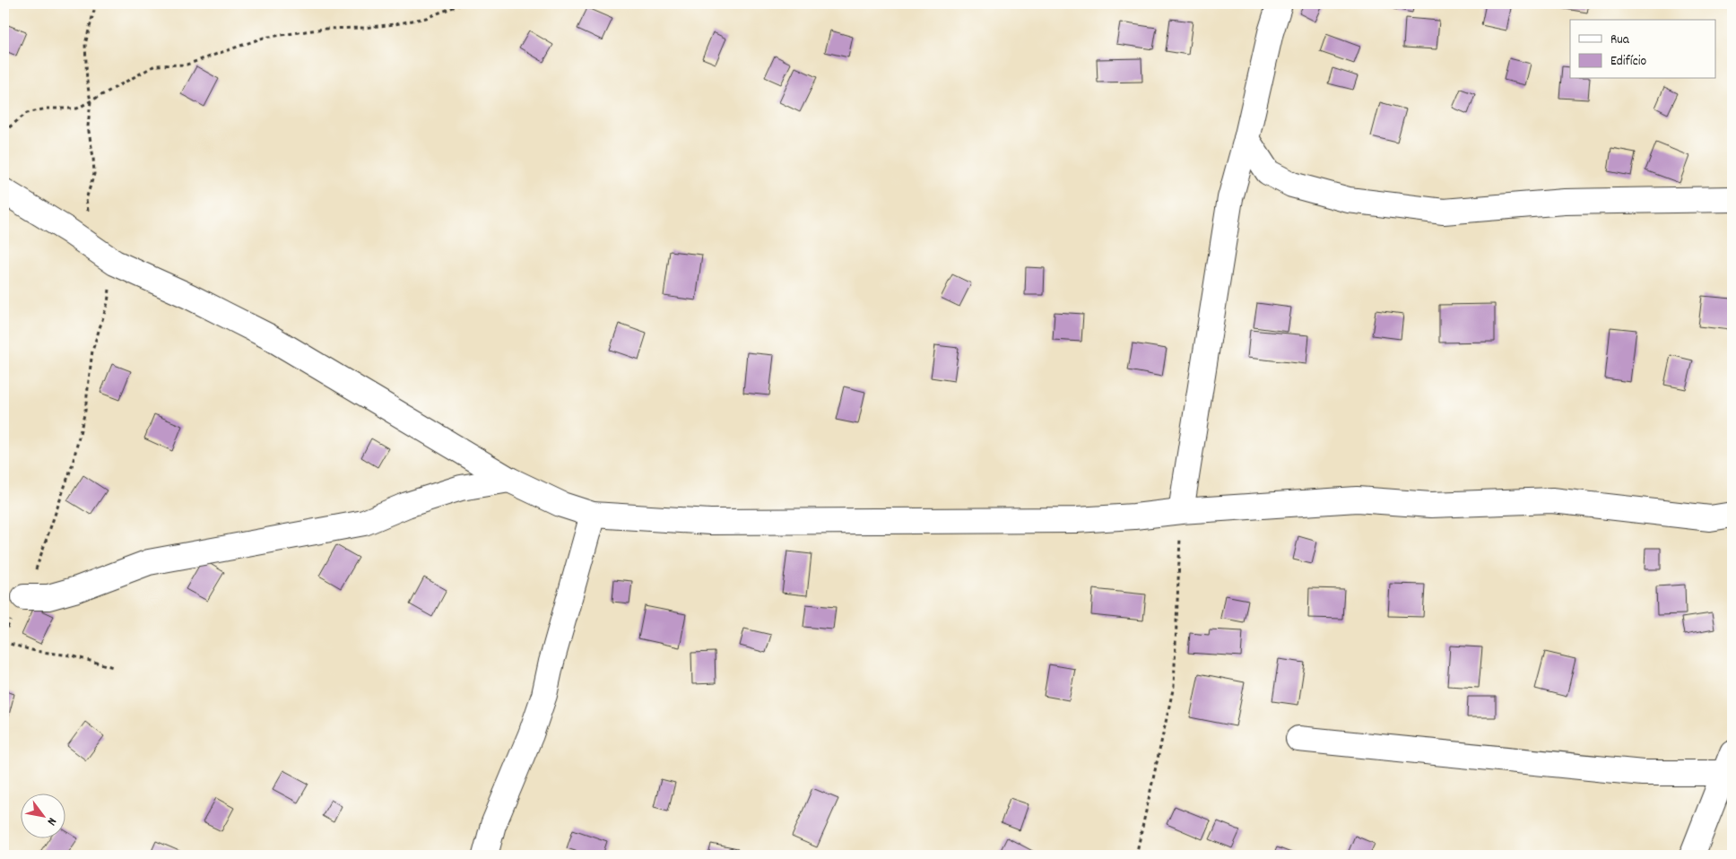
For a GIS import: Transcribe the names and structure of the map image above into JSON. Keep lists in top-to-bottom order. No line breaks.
{"legend":["Rua","Edifício"],"north":"bottom right"}
